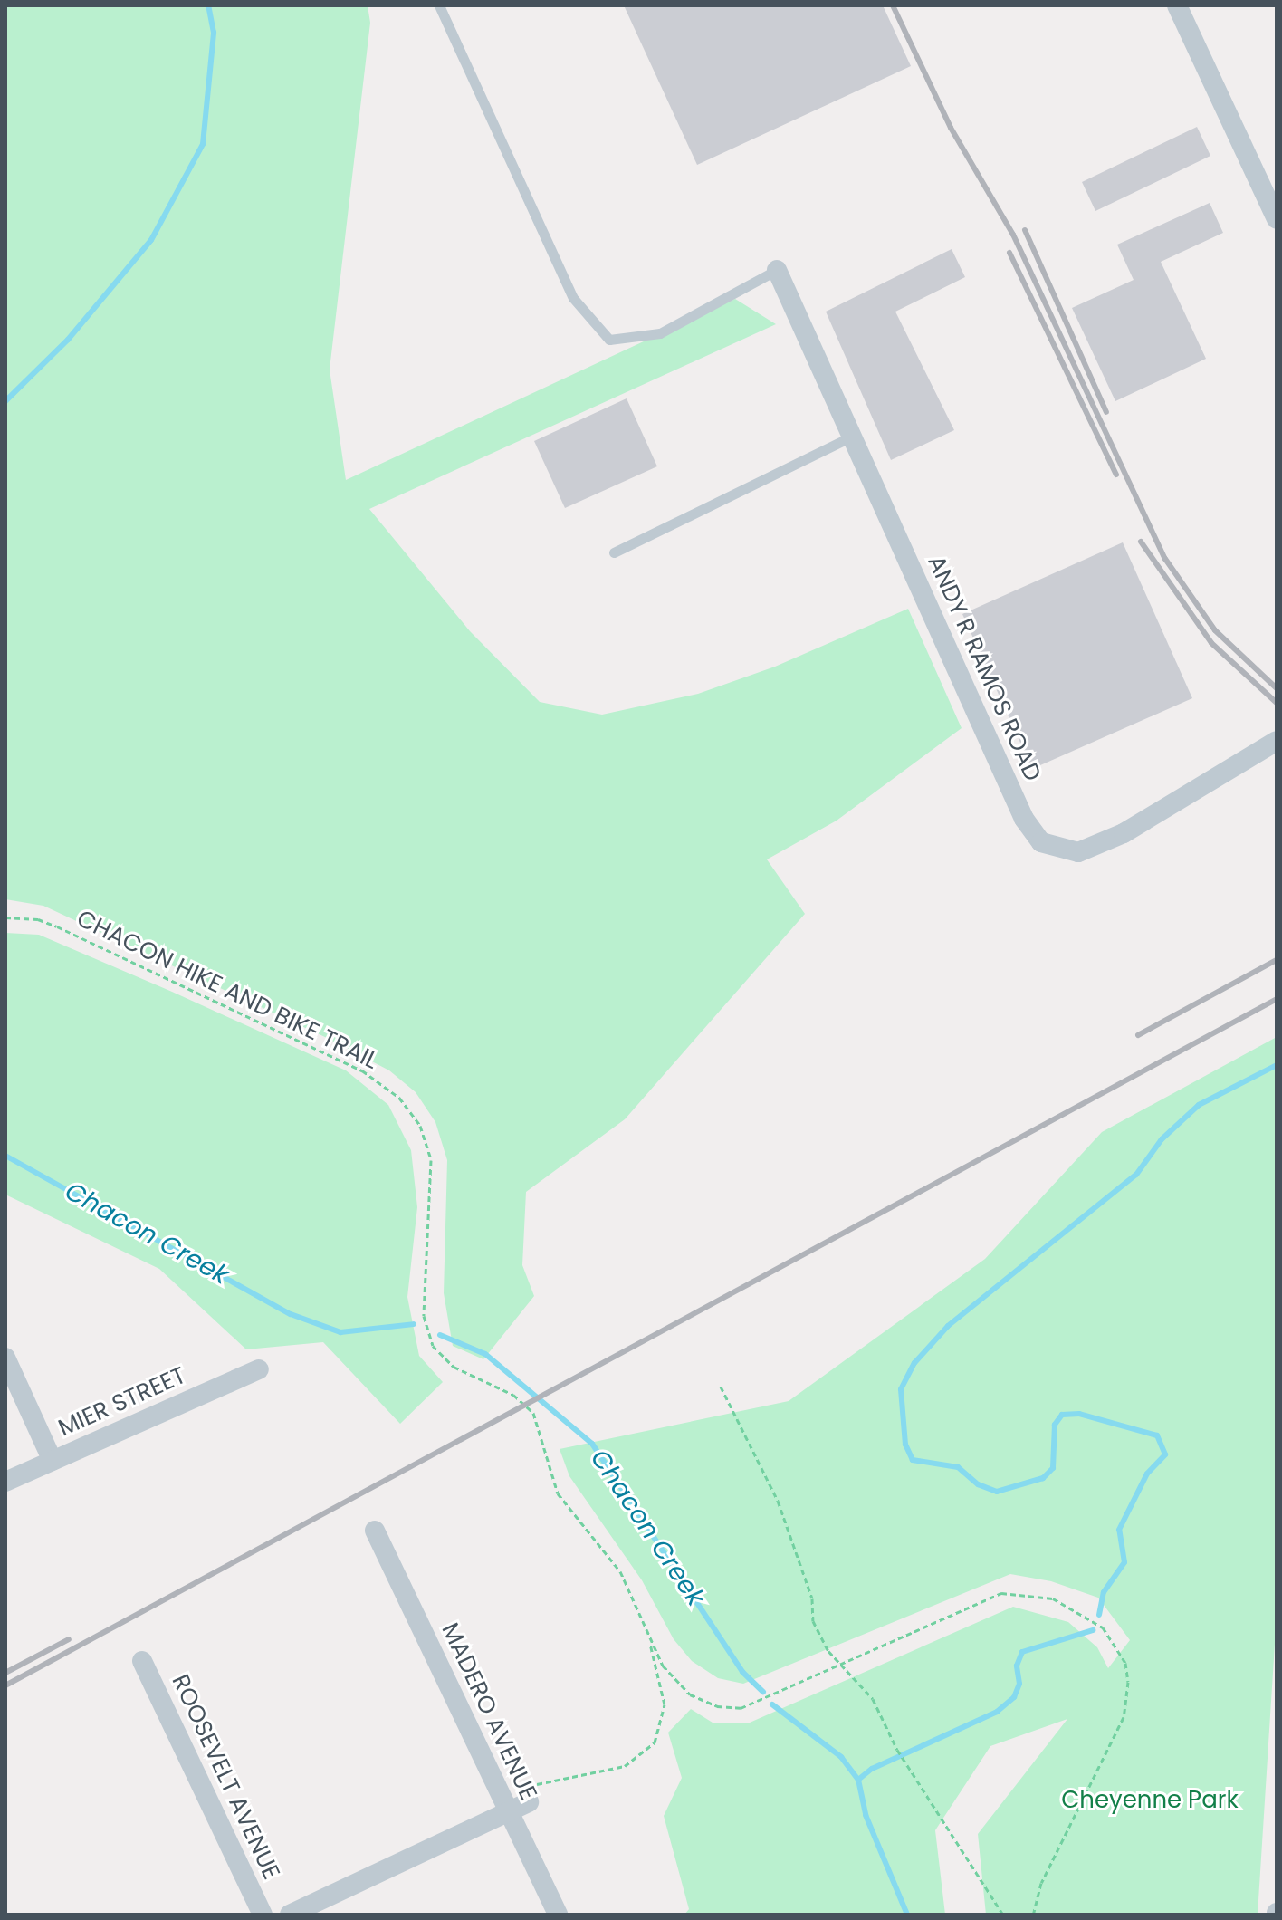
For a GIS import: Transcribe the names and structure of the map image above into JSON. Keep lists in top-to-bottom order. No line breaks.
{"streets":{"street":["ANDY R RAMOS ROAD","MIER STREET","MADERO AVENUE","ROOSEVELT AVENUE"],"path":["CHACON HIKE AND BIKE TRAIL"]},"water":["Chacon Creek"],"parks":["Cheyenne Park"]}
